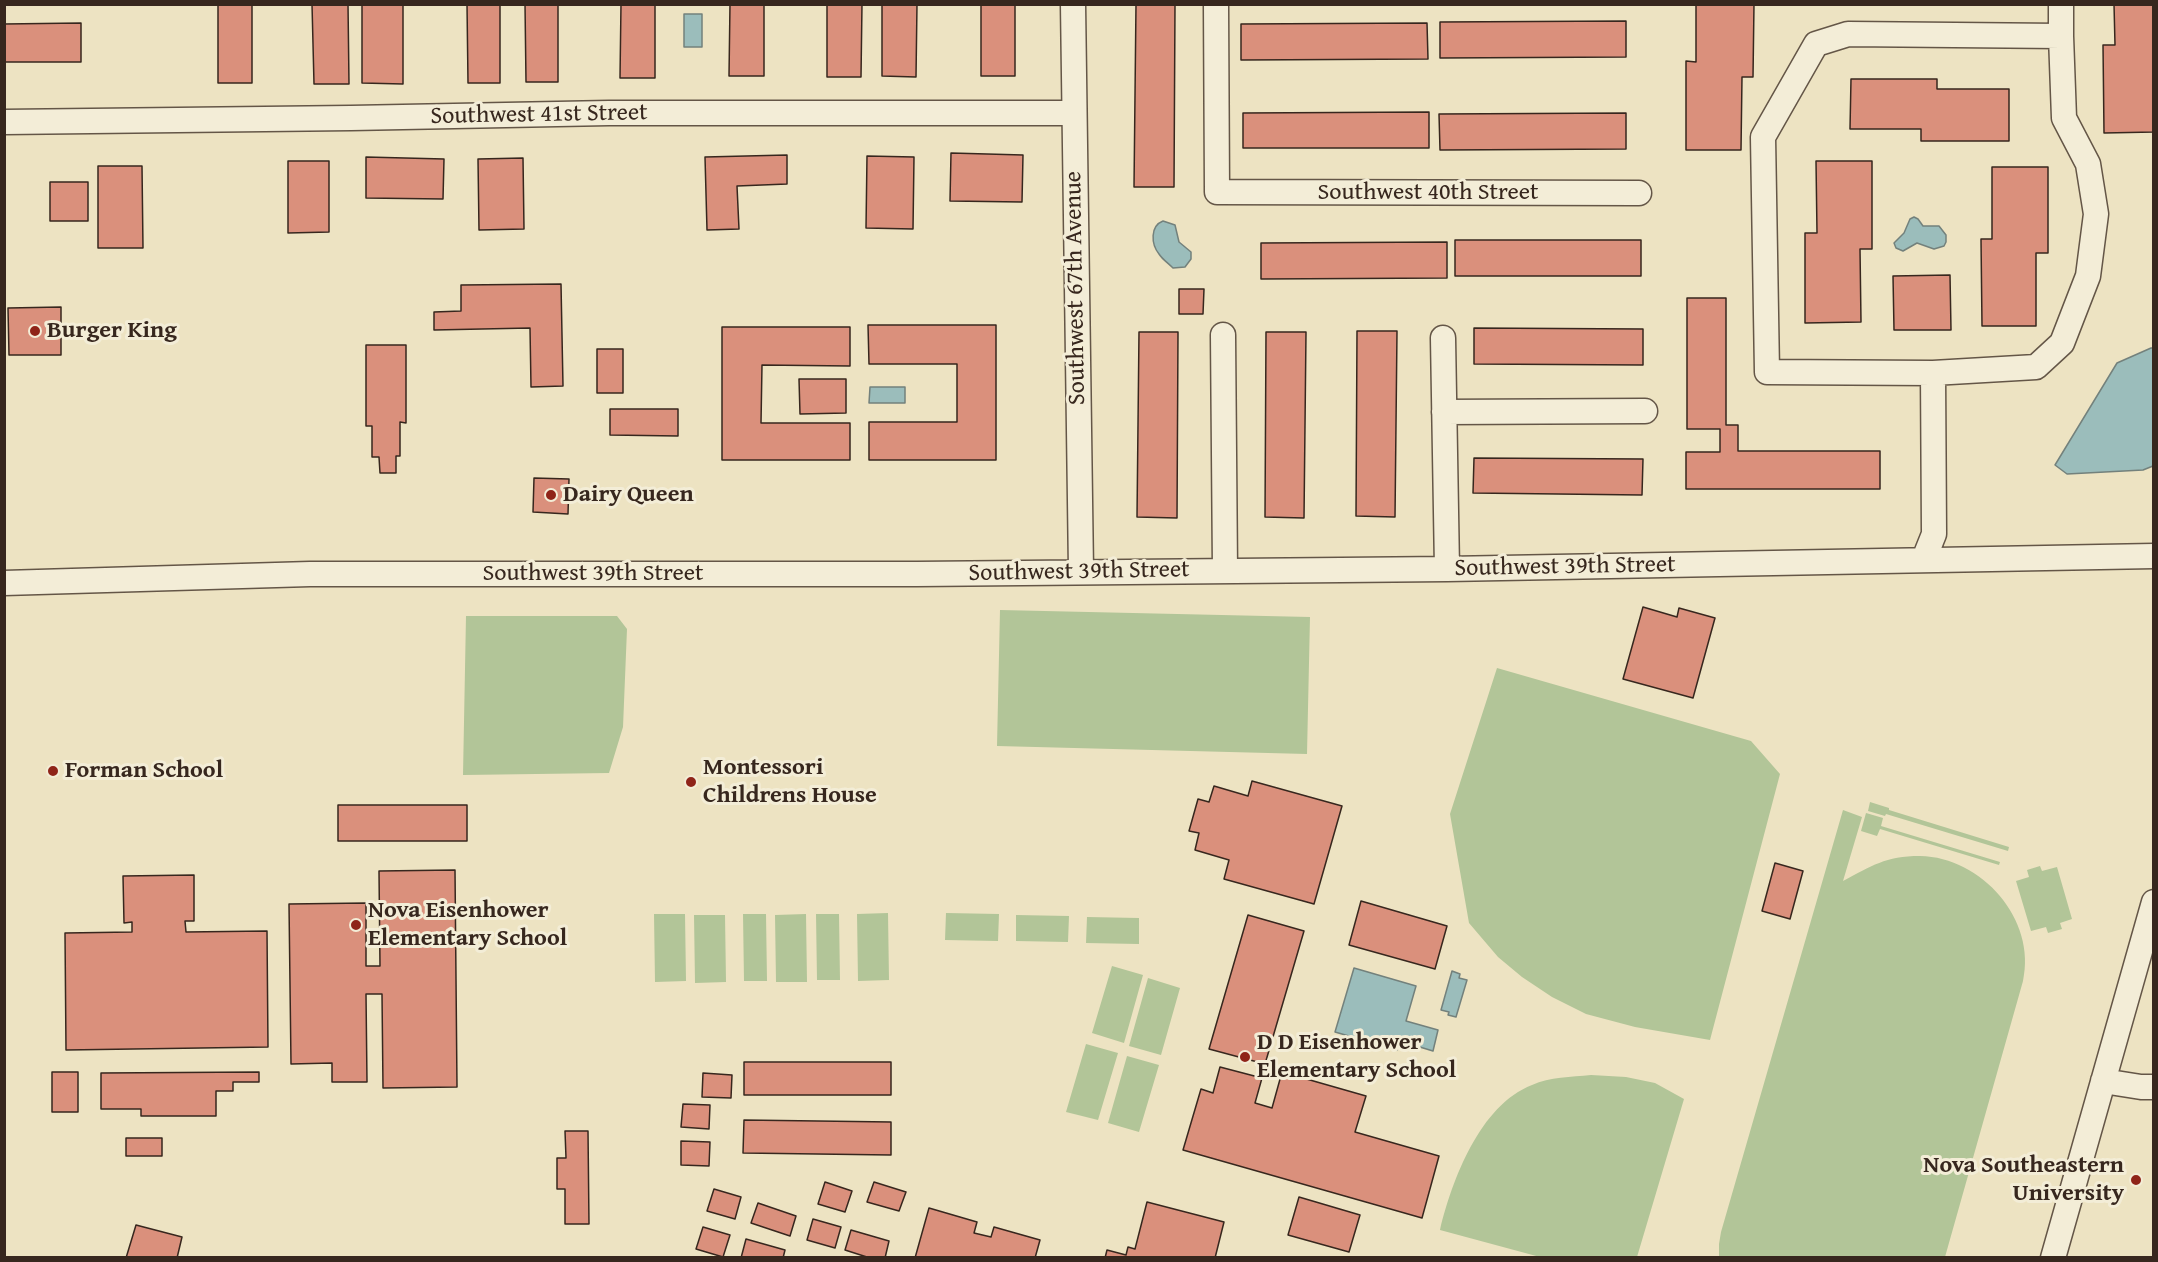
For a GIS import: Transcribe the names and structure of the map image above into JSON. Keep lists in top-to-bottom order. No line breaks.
{"streets":{"street":["Southwest 41st Street","Southwest 40th Street","Southwest 67th Avenue","Southwest 39th Street"]},"crossings":[["Southwest 41st Street","Southwest 67th Avenue"],["Southwest 67th Avenue","Southwest 39th Street"]],"places":["Burger King","Dairy Queen","Forman School","Montessori Childrens House","Nova Eisenhower Elementary School","D D Eisenhower Elementary School","Nova Southeastern University"]}
